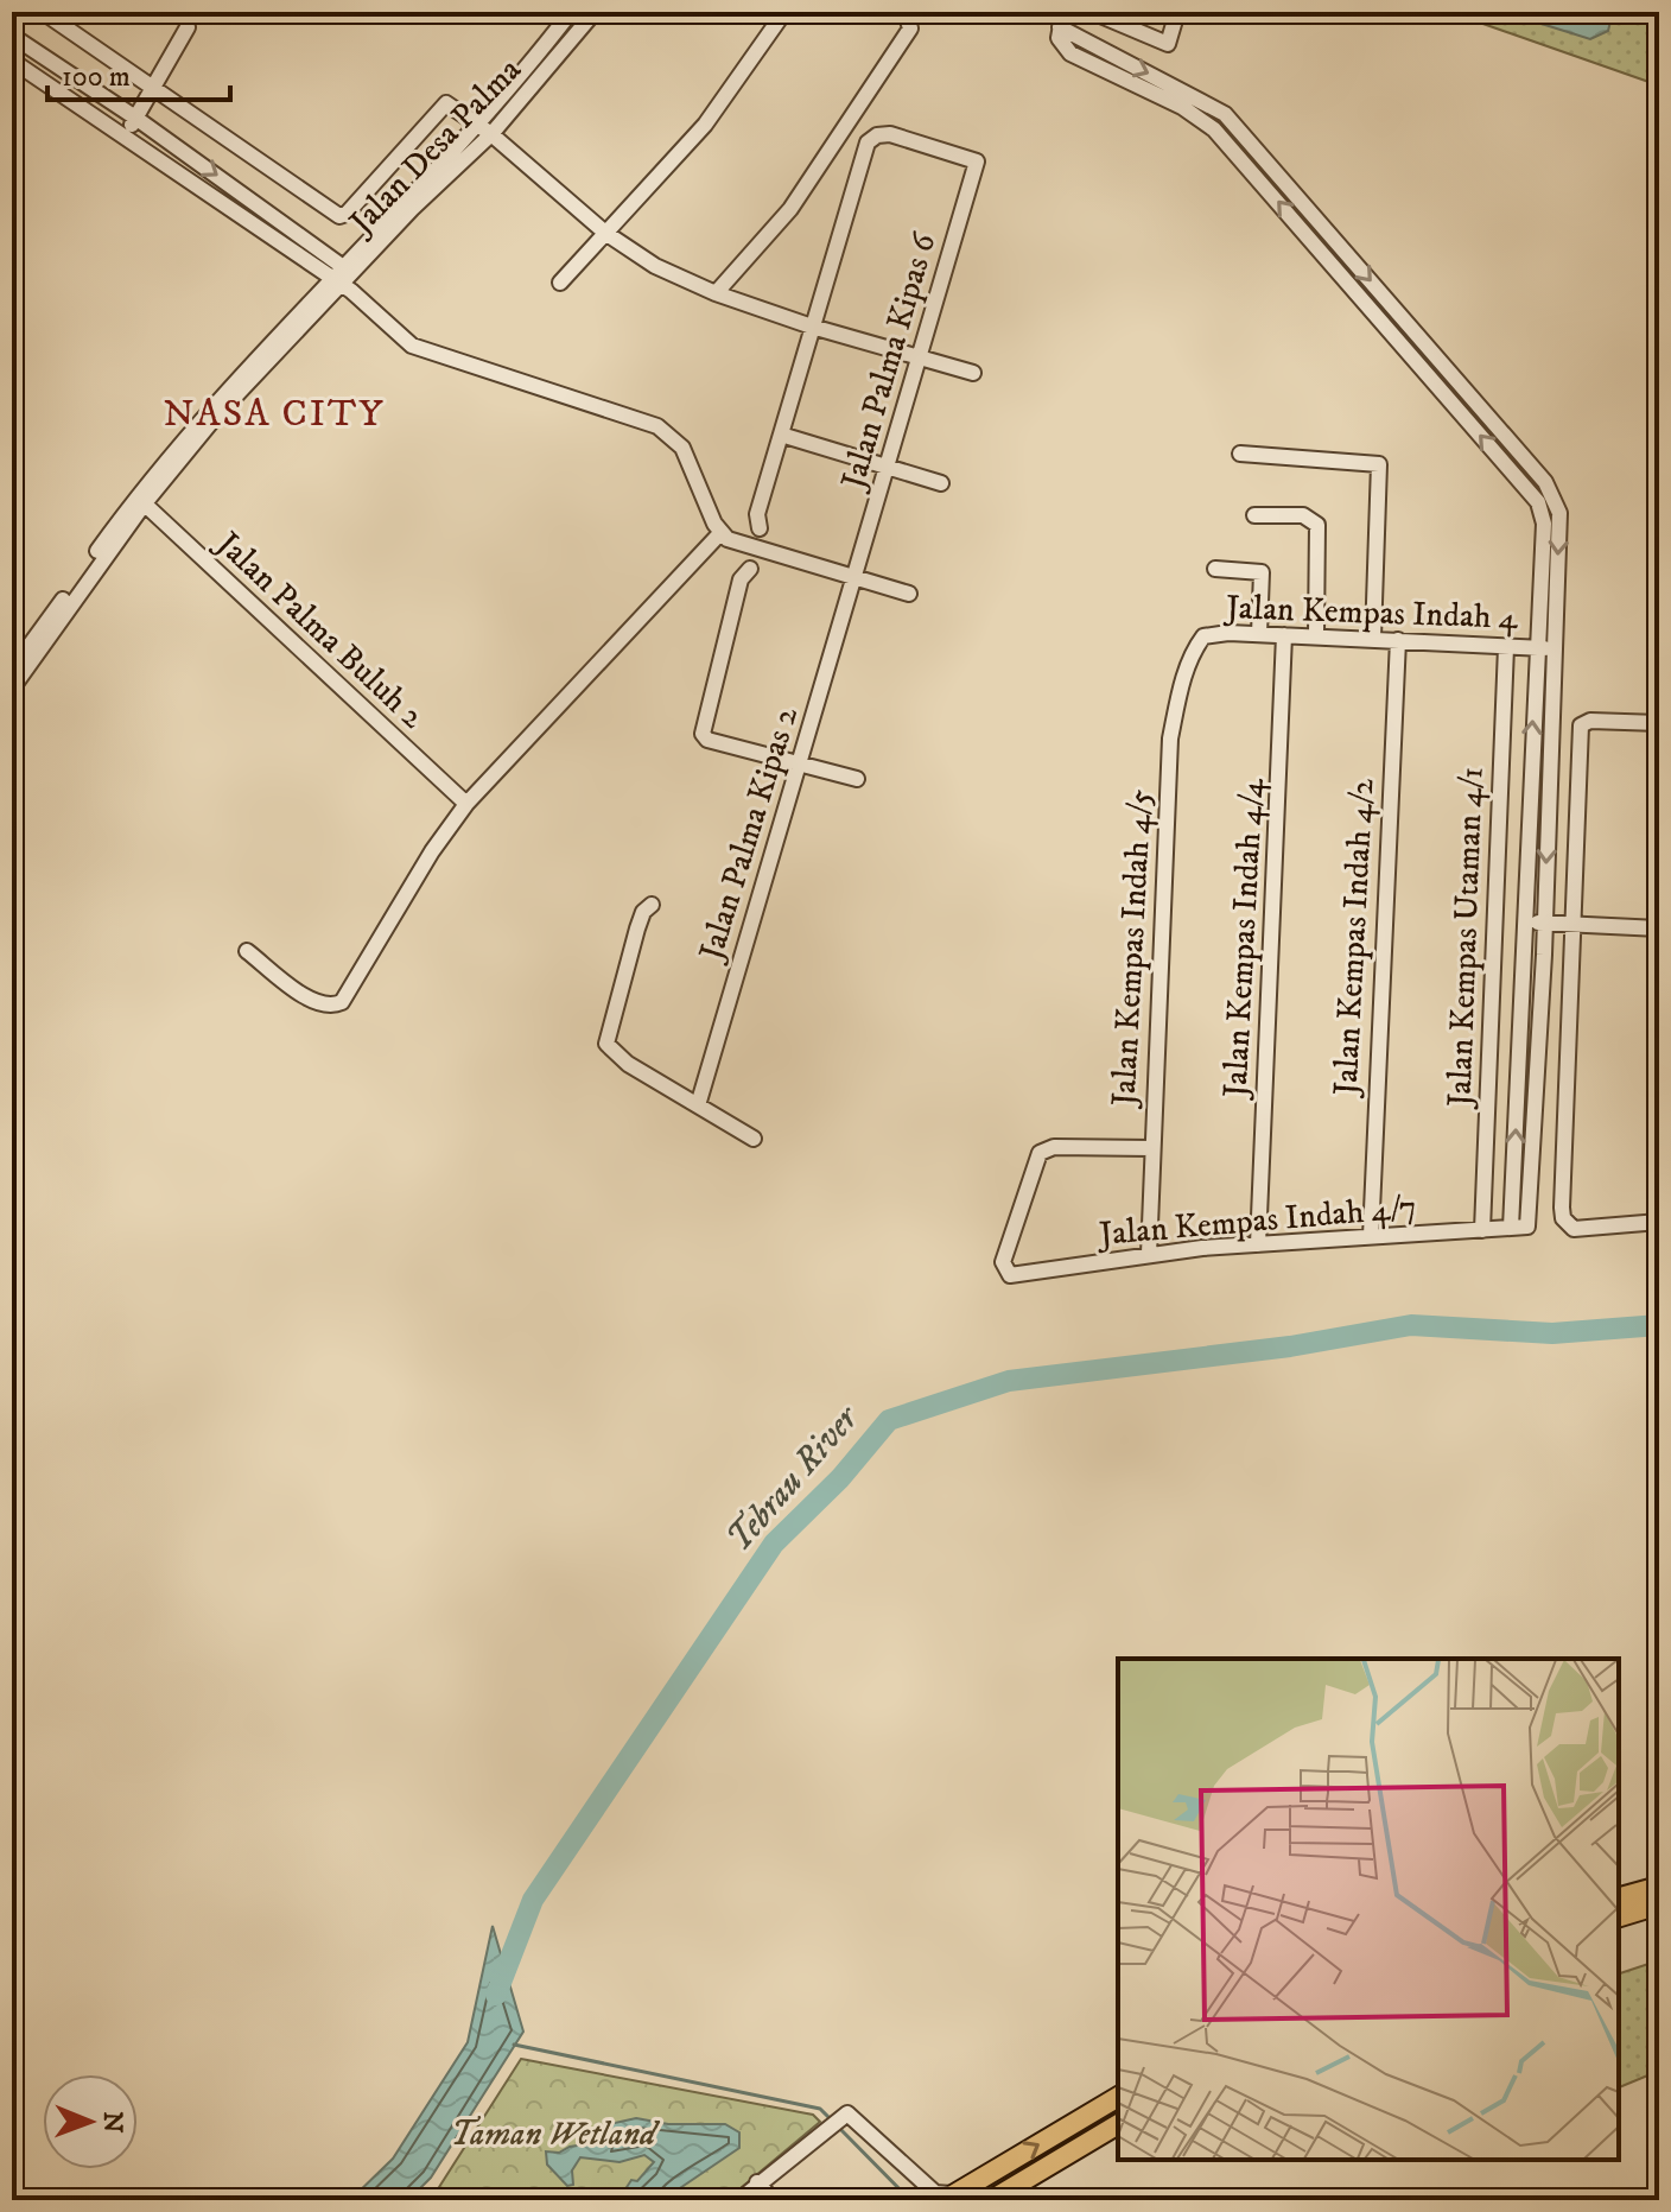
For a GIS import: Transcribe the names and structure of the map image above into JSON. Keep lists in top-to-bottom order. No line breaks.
{"streets":{"street":["Jalan Desa Palma","Jalan Palma Kipas 6","Jalan Kempas Indah 4","Jalan Palma Buluh 2","Jalan Palma Kipas 2","Jalan Kempas Indah 4/2","Jalan Kempas Utaman 4/1","Jalan Kempas Indah 4/4","Jalan Kempas Indah 4/5","Jalan Kempas Indah 4/7"]},"crossings":[["Jalan Palma Kipas 6","Jalan Palma Kipas 2"],["Jalan Kempas Indah 4","Jalan Kempas Indah 4/2"],["Jalan Kempas Indah 4","Jalan Kempas Utaman 4/1"],["Jalan Kempas Indah 4","Jalan Kempas Indah 4/4"],["Jalan Kempas Indah 4","Jalan Kempas Indah 4/5"],["Jalan Kempas Indah 4/2","Jalan Kempas Indah 4/7"],["Jalan Kempas Utaman 4/1","Jalan Kempas Indah 4/7"],["Jalan Kempas Indah 4/4","Jalan Kempas Indah 4/7"],["Jalan Kempas Indah 4/5","Jalan Kempas Indah 4/7"]],"districts":["NASA CITY"],"water":["Tebrau River"],"parks":["Taman Wetland"],"scale_bar":"100 m","north":"right"}
